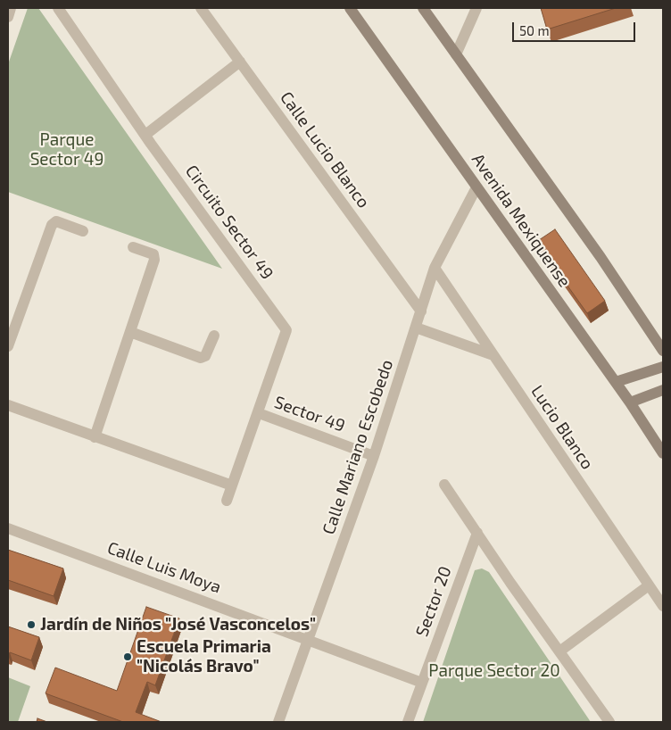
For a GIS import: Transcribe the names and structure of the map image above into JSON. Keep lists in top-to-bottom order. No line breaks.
{"streets":{"main road":["Avenida Mexiquense"],"street":["Calle Lucio Blanco","Circuito Sector 49","Sector 49","Lucio Blanco","Calle Mariano Escobedo","Calle Luis Moya","Sector 20"]},"crossings":[["Calle Lucio Blanco","Calle Mariano Escobedo"],["Avenida Mexiquense","Calle Mariano Escobedo"],["Circuito Sector 49","Sector 49"],["Sector 49","Calle Mariano Escobedo"],["Lucio Blanco","Calle Mariano Escobedo"],["Calle Mariano Escobedo","Calle Luis Moya"]],"parks":["Parque Sector 49","Parque Sector 20"],"places":["Jardín de Niños \"José Vasconcelos\"","Escuela Primaria \"Nicolás Bravo\""],"scale_bar":"50 m"}
